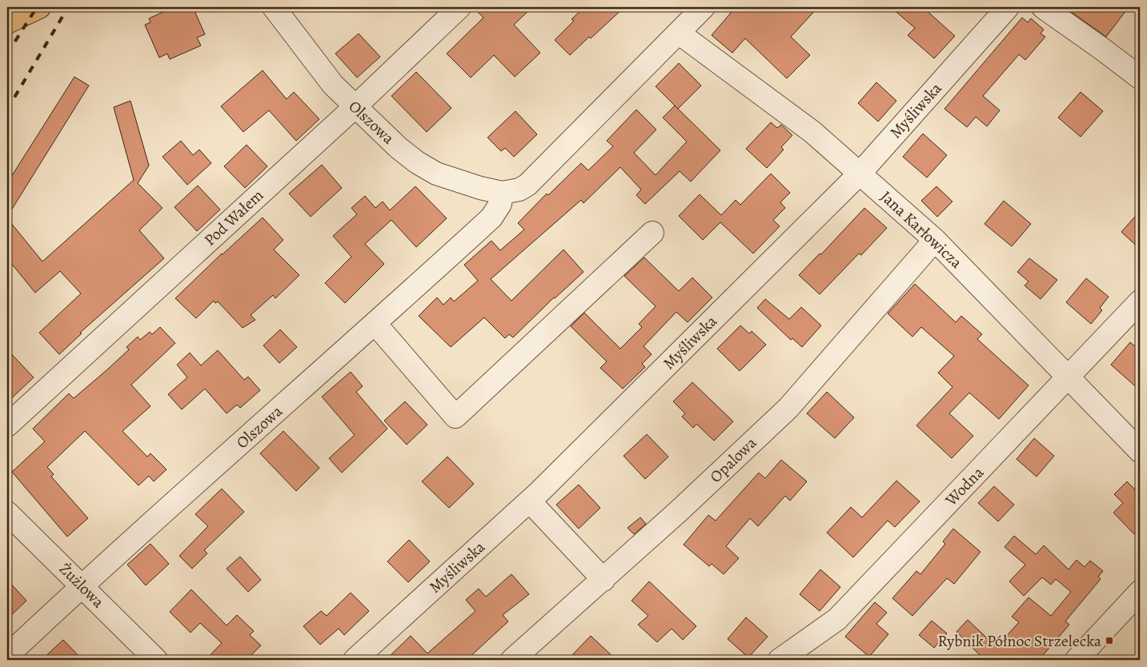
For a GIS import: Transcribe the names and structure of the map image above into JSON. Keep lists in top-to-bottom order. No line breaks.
{"streets":{"street":["Myśliwska","Olszowa","Pod Wałem","Jana Karłowicza","Opalowa","Wodna","Żużlowa"]},"crossings":[["Myśliwska","Jana Karłowicza"],["Olszowa","Pod Wałem"],["Olszowa","Jana Karłowicza"],["Olszowa","Żużlowa"],["Jana Karłowicza","Opalowa"],["Jana Karłowicza","Wodna"]],"places":{"transit":["Rybnik Północ Strzelecka"]}}
